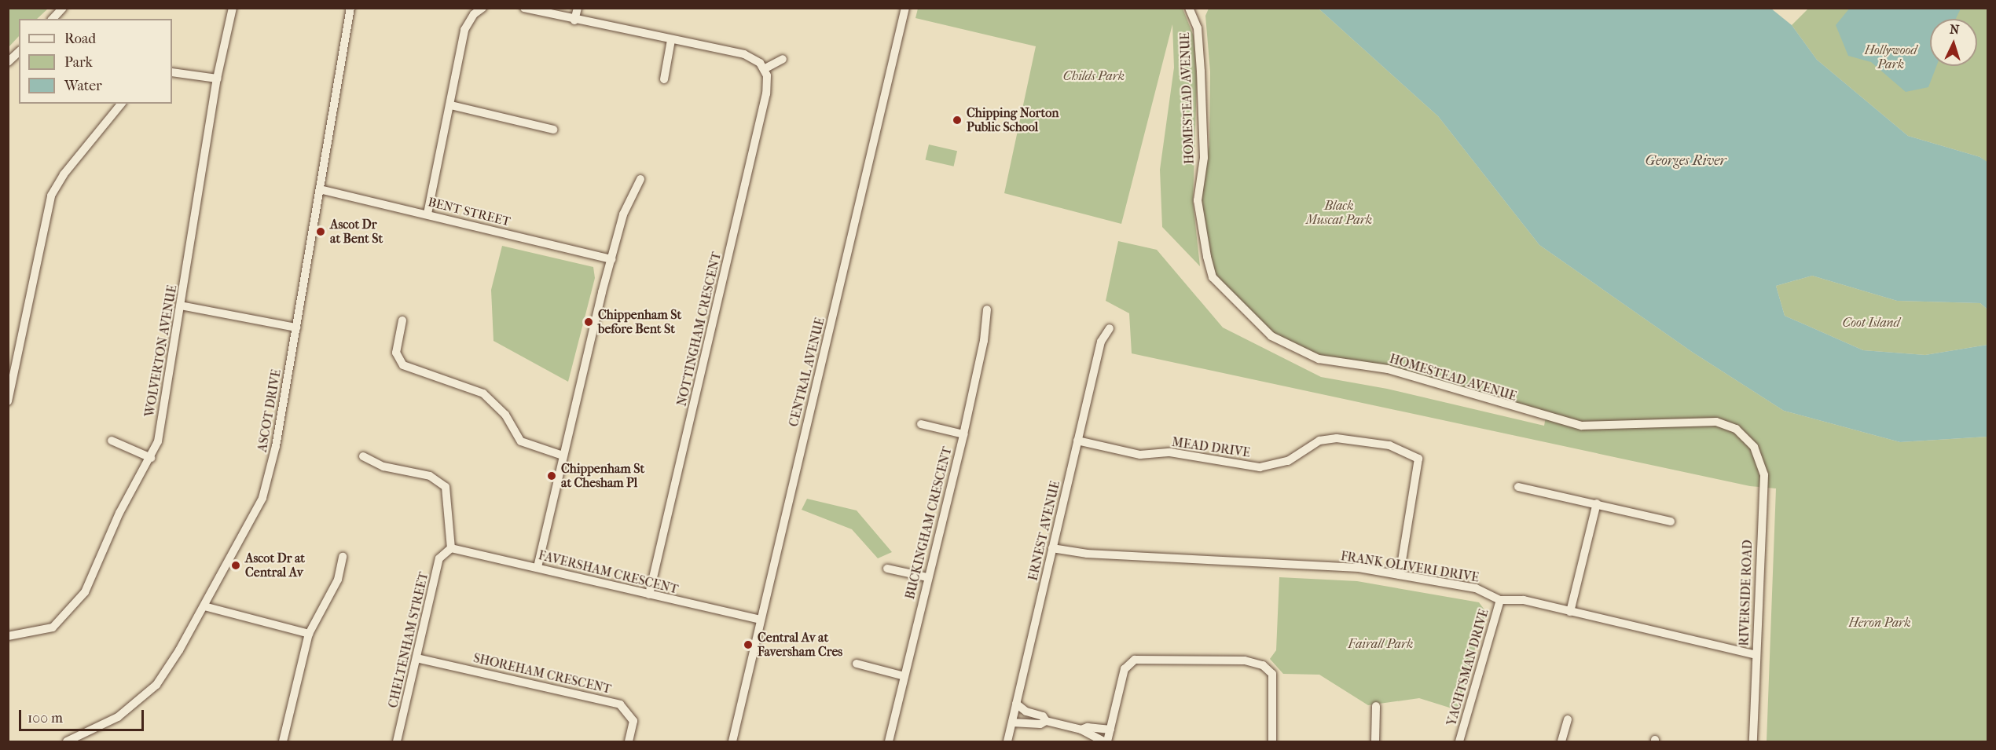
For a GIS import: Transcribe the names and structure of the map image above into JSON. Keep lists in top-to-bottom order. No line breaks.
{"streets":{"street":["HOMESTEAD AVENUE","BENT STREET","NOTTINGHAM CRESCENT","WOLVERTON AVENUE","CENTRAL AVENUE","ASCOT DRIVE","MEAD DRIVE","BUCKINGHAM CRESCENT","ERNEST AVENUE","FRANK OLIVERI DRIVE","FAVERSHAM CRESCENT","RIVERSIDE ROAD","CHELTENHAM STREET","YACHTSMAN DRIVE","SHOREHAM CRESCENT"]},"crossings":[["HOMESTEAD AVENUE","RIVERSIDE ROAD"],["BENT STREET","ASCOT DRIVE"],["NOTTINGHAM CRESCENT","FAVERSHAM CRESCENT"],["CENTRAL AVENUE","FAVERSHAM CRESCENT"],["MEAD DRIVE","ERNEST AVENUE"],["MEAD DRIVE","FRANK OLIVERI DRIVE"],["ERNEST AVENUE","FRANK OLIVERI DRIVE"],["FRANK OLIVERI DRIVE","RIVERSIDE ROAD"],["FRANK OLIVERI DRIVE","YACHTSMAN DRIVE"],["FAVERSHAM CRESCENT","CHELTENHAM STREET"],["CHELTENHAM STREET","SHOREHAM CRESCENT"]],"water":["Georges River"],"parks":["Hollywood Park","Childs Park","Black Muscat Park","Coot Island","Heron Park","Fairall Park"],"places":["Chipping Norton Public School","Ascot Dr at Bent St","Chippenham St before Bent St","Chippenham St at Chesham Pl","Ascot Dr at Central Av","Central Av at Faversham Cres"],"legend":["Road","Park","Water"],"scale_bar":"100 m","north":"top"}
